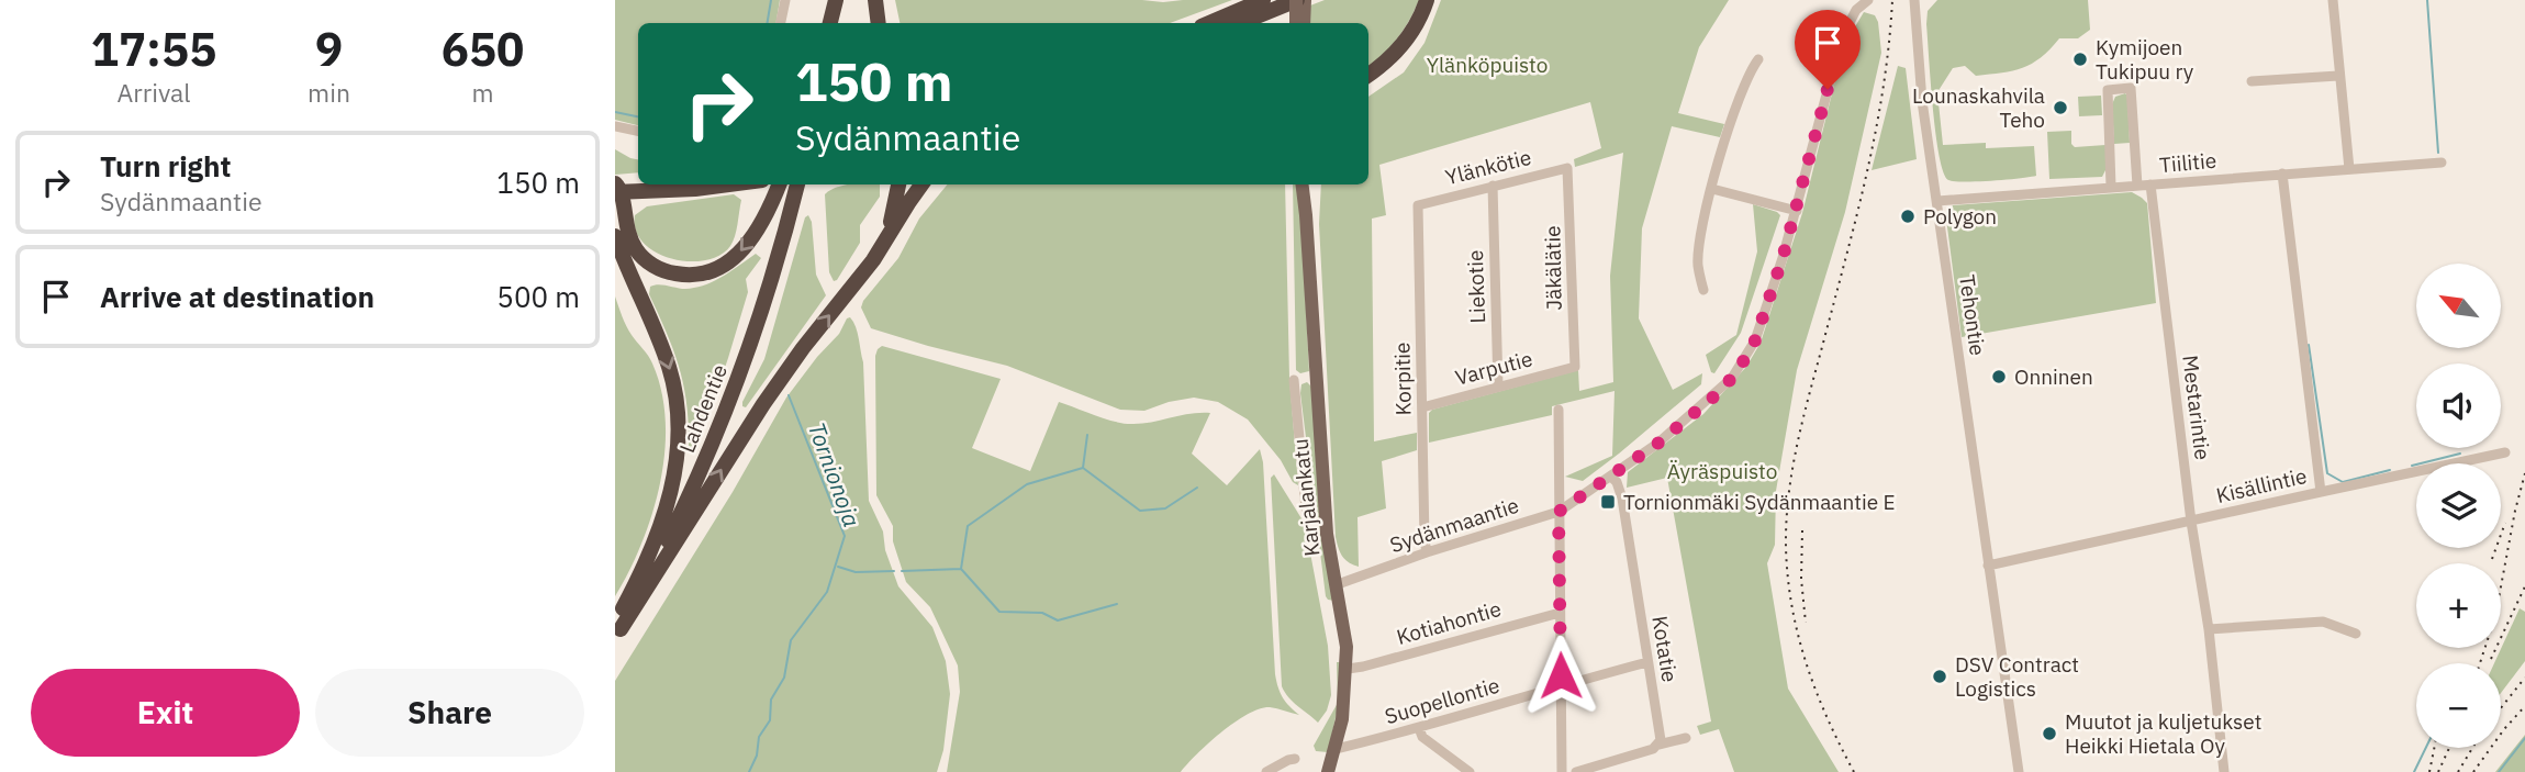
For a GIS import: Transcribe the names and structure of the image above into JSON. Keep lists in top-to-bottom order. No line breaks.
{"streets":{"highway":["Lahdentie"],"main road":["Karjalankatu"],"street":["Tiilitie","Ylänkötie","Jäkälätie","Liekotie","Tehontie","Varputie","Korpitie","Mestarintie","Kisällintie","Sydänmaantie","Kotiahontie","Kotatie","Suopellontie"]},"crossings":[["Tiilitie","Tehontie"],["Tiilitie","Mestarintie"],["Tiilitie","Kisällintie"],["Ylänkötie","Jäkälätie"],["Ylänkötie","Liekotie"],["Ylänkötie","Korpitie"],["Jäkälätie","Varputie"],["Liekotie","Varputie"],["Tehontie","Kisällintie"],["Varputie","Korpitie"],["Korpitie","Sydänmaantie"],["Mestarintie","Kisällintie"],["Karjalankatu","Sydänmaantie"],["Karjalankatu","Kotiahontie"],["Karjalankatu","Suopellontie"],["Sydänmaantie","Kotatie"],["Kotatie","Suopellontie"]],"water":["Tornionoja"],"parks":["Ylänköpuisto","Äyräspuisto"],"places":{"other":["Kymijoen Tukipuu ry","Lounaskahvila Teho","Polygon","Onninen","DSV Contract Logistics","Muutot ja kuljetukset Heikki Hietala Oy"],"transit":["Tornionmäki Sydänmaantie E"]},"north":"top left","page":{"eta":["17:55","Arrival","9","min","650","m"],"turn":["150 m","Sydänmaantie"],"list":[{"name":"Turn right","note":"Sydänmaantie","value":"150 m"},{"name":"Arrive at destination","value":"500 m"}],"map_buttons":["+","−"],"buttons":["Exit","Share"]}}
